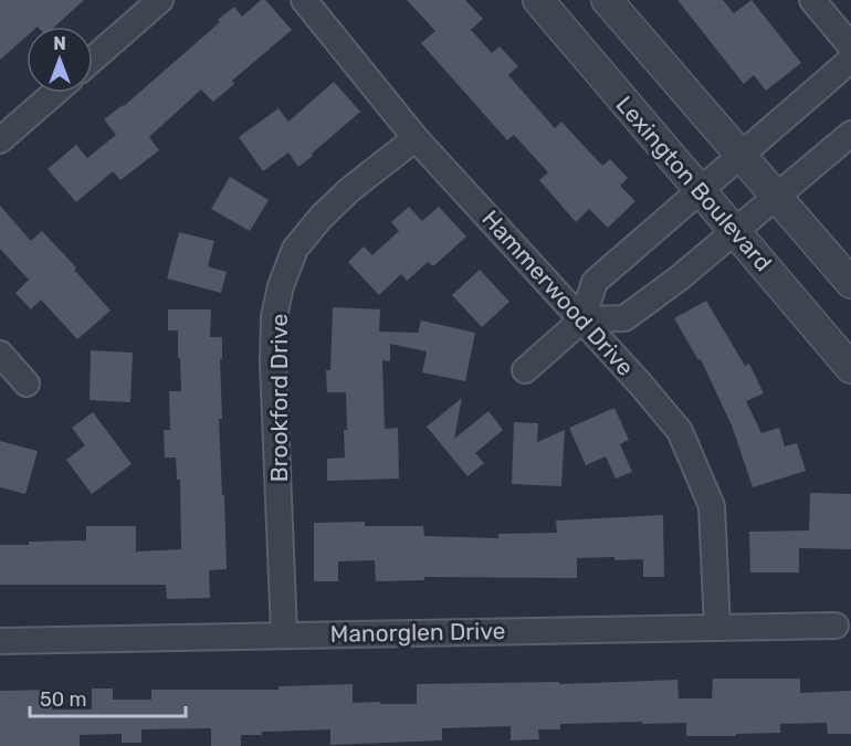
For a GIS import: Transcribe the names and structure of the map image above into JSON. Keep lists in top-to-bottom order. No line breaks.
{"streets":{"street":["Lexington Boulevard","Hammerwood Drive","Brookford Drive","Manorglen Drive"]},"crossings":[["Hammerwood Drive","Brookford Drive"],["Hammerwood Drive","Manorglen Drive"],["Brookford Drive","Manorglen Drive"]],"scale_bar":"50 m","north":"top"}
